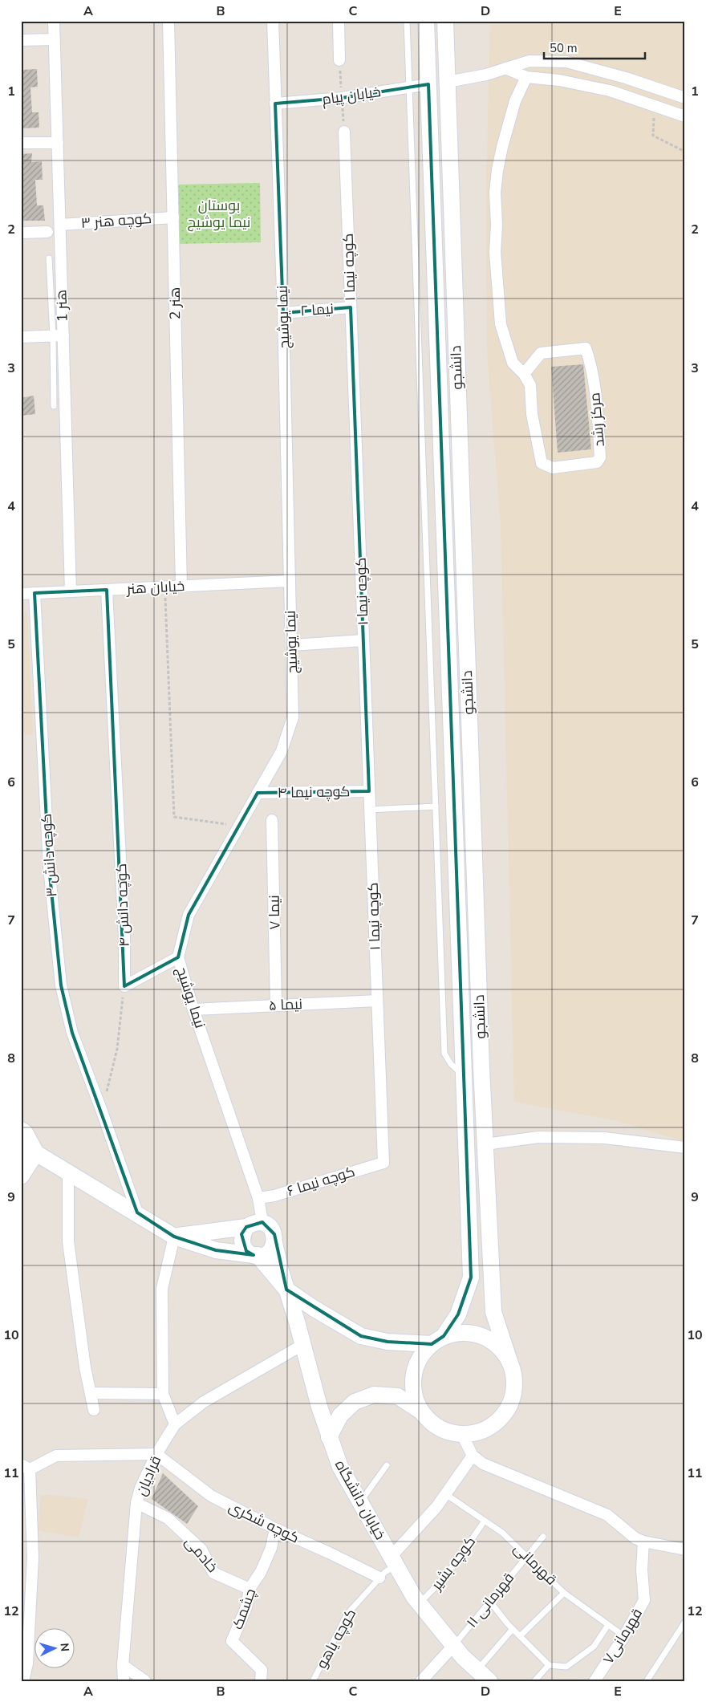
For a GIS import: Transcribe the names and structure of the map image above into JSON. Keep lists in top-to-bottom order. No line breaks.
{"streets":{"street":["خیابان پیام","کوچه هنر ۳","کوچه نیما ۱","هنر 2","هنر 1","نیما ۲","نیما یوشیج","دانشجو","مرکز رشد","خیابان هنر","کوچه نیما ۴","کوچه دانش ۳","کوچه دانش ۴","نیما ۷","نیما ۵","کوچه نیما ۶","قرادیان","خیابان دانشگاه","کوچه شکری","خادمی","چشمک","قهرمانی۷"],"lane":["کوچه بشیر","قهرمانی","قهرمانی ۱۱","کوچه یاهو"]},"crossings":[["خیابان پیام","نیما یوشیج"],["خیابان پیام","دانشجو"],["کوچه هنر ۳","هنر 2"],["کوچه هنر ۳","هنر 1"],["کوچه نیما ۱","نیما ۲"],["کوچه نیما ۱","کوچه نیما ۴"],["کوچه نیما ۱","نیما ۵"],["کوچه نیما ۱","کوچه نیما ۶"],["هنر 2","خیابان هنر"],["هنر 1","خیابان هنر"],["نیما ۲","نیما یوشیج"],["نیما یوشیج","خیابان هنر"],["نیما یوشیج","کوچه نیما ۴"],["نیما یوشیج","نیما ۵"],["نیما یوشیج","کوچه نیما ۶"],["نیما یوشیج","خیابان دانشگاه"],["خیابان هنر","کوچه دانش ۳"],["خیابان هنر","کوچه دانش ۴"],["نیما ۷","نیما ۵"],["قرادیان","خیابان دانشگاه"],["قرادیان","کوچه شکری"],["قرادیان","خادمی"],["خیابان دانشگاه","کوچه بشیر"],["خیابان دانشگاه","قهرمانی ۱۱"],["خیابان دانشگاه","کوچه یاهو"],["کوچه شکری","چشمک"],["کوچه شکری","کوچه یاهو"],["خادمی","چشمک"],["کوچه بشیر","قهرمانی"],["قهرمانی","قهرمانی ۱۱"],["قهرمانی","قهرمانی۷"]],"parks":["بوستان نیما یوشیج"],"scale_bar":"50 m","north":"right","grid":{"columns":["A","B","C","D","E"],"rows":["1","2","3","4","5","6","7","8","9","10","11","12"]}}
